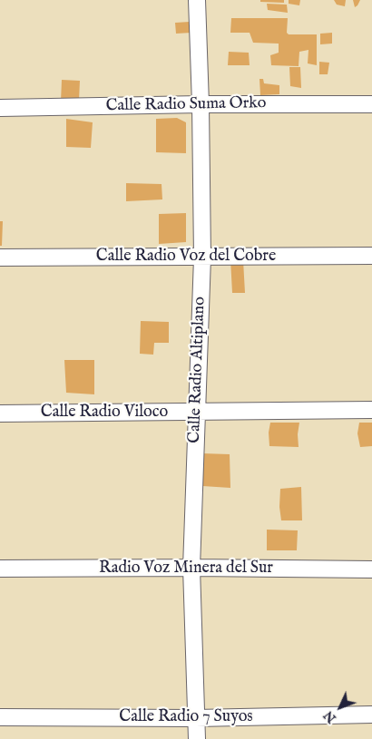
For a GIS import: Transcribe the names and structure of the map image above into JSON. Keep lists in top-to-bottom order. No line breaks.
{"streets":{"street":["Calle Radio Suma Orko","Calle Radio Voz del Cobre","Calle Radio Altiplano","Calle Radio Viloco","Radio Voz Minera del Sur","Calle Radio 7 Suyos"]},"crossings":[["Calle Radio Suma Orko","Calle Radio Altiplano"],["Calle Radio Voz del Cobre","Calle Radio Altiplano"],["Calle Radio Altiplano","Calle Radio Viloco"],["Calle Radio Altiplano","Radio Voz Minera del Sur"],["Calle Radio Altiplano","Calle Radio 7 Suyos"]],"north":"bottom left"}
